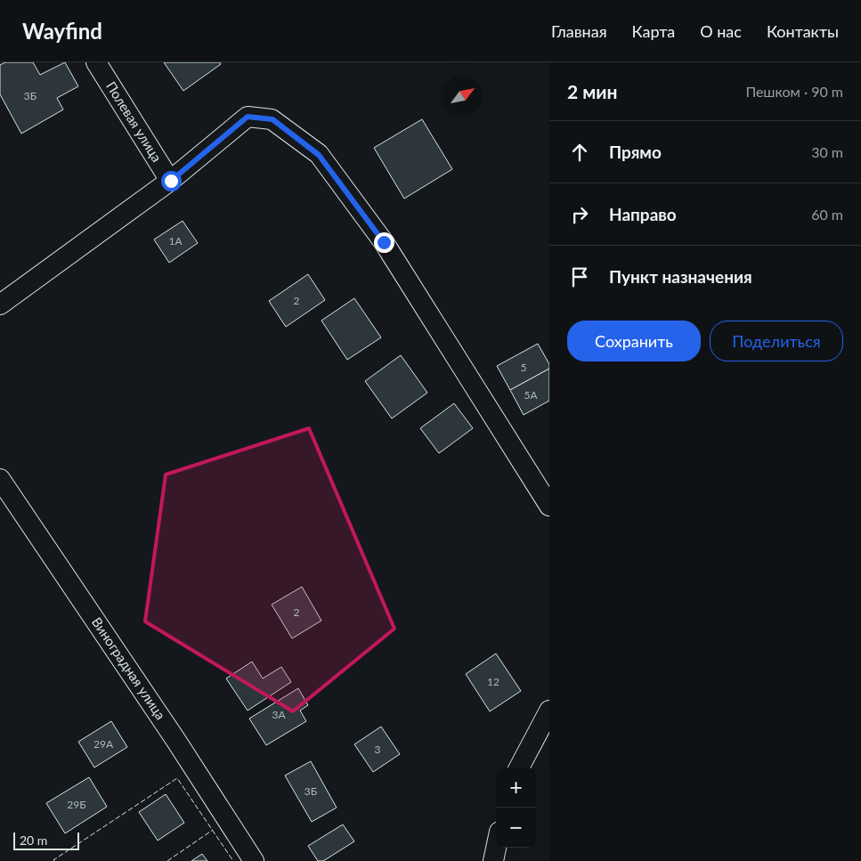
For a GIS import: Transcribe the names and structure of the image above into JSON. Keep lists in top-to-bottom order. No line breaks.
{"streets":{"street":["Полевая улица","Виноградная улица"]},"house_numbers":["3Б","1А","2","5","5А","2","12","3А","29А","3","3Б","29Б"],"scale_bar":"20 m","north":"top right","page":{"header":"Wayfind","nav":["Главная","Карта","О нас","Контакты"],"heading":["2 мин","Пешком · 90 m"],"list":[["Прямо","30 m"],["Направо","60 m"],"Пункт назначения"],"buttons":["Сохранить","Поделиться"],"map_buttons":["+","−"],"scale":"20 m"}}
